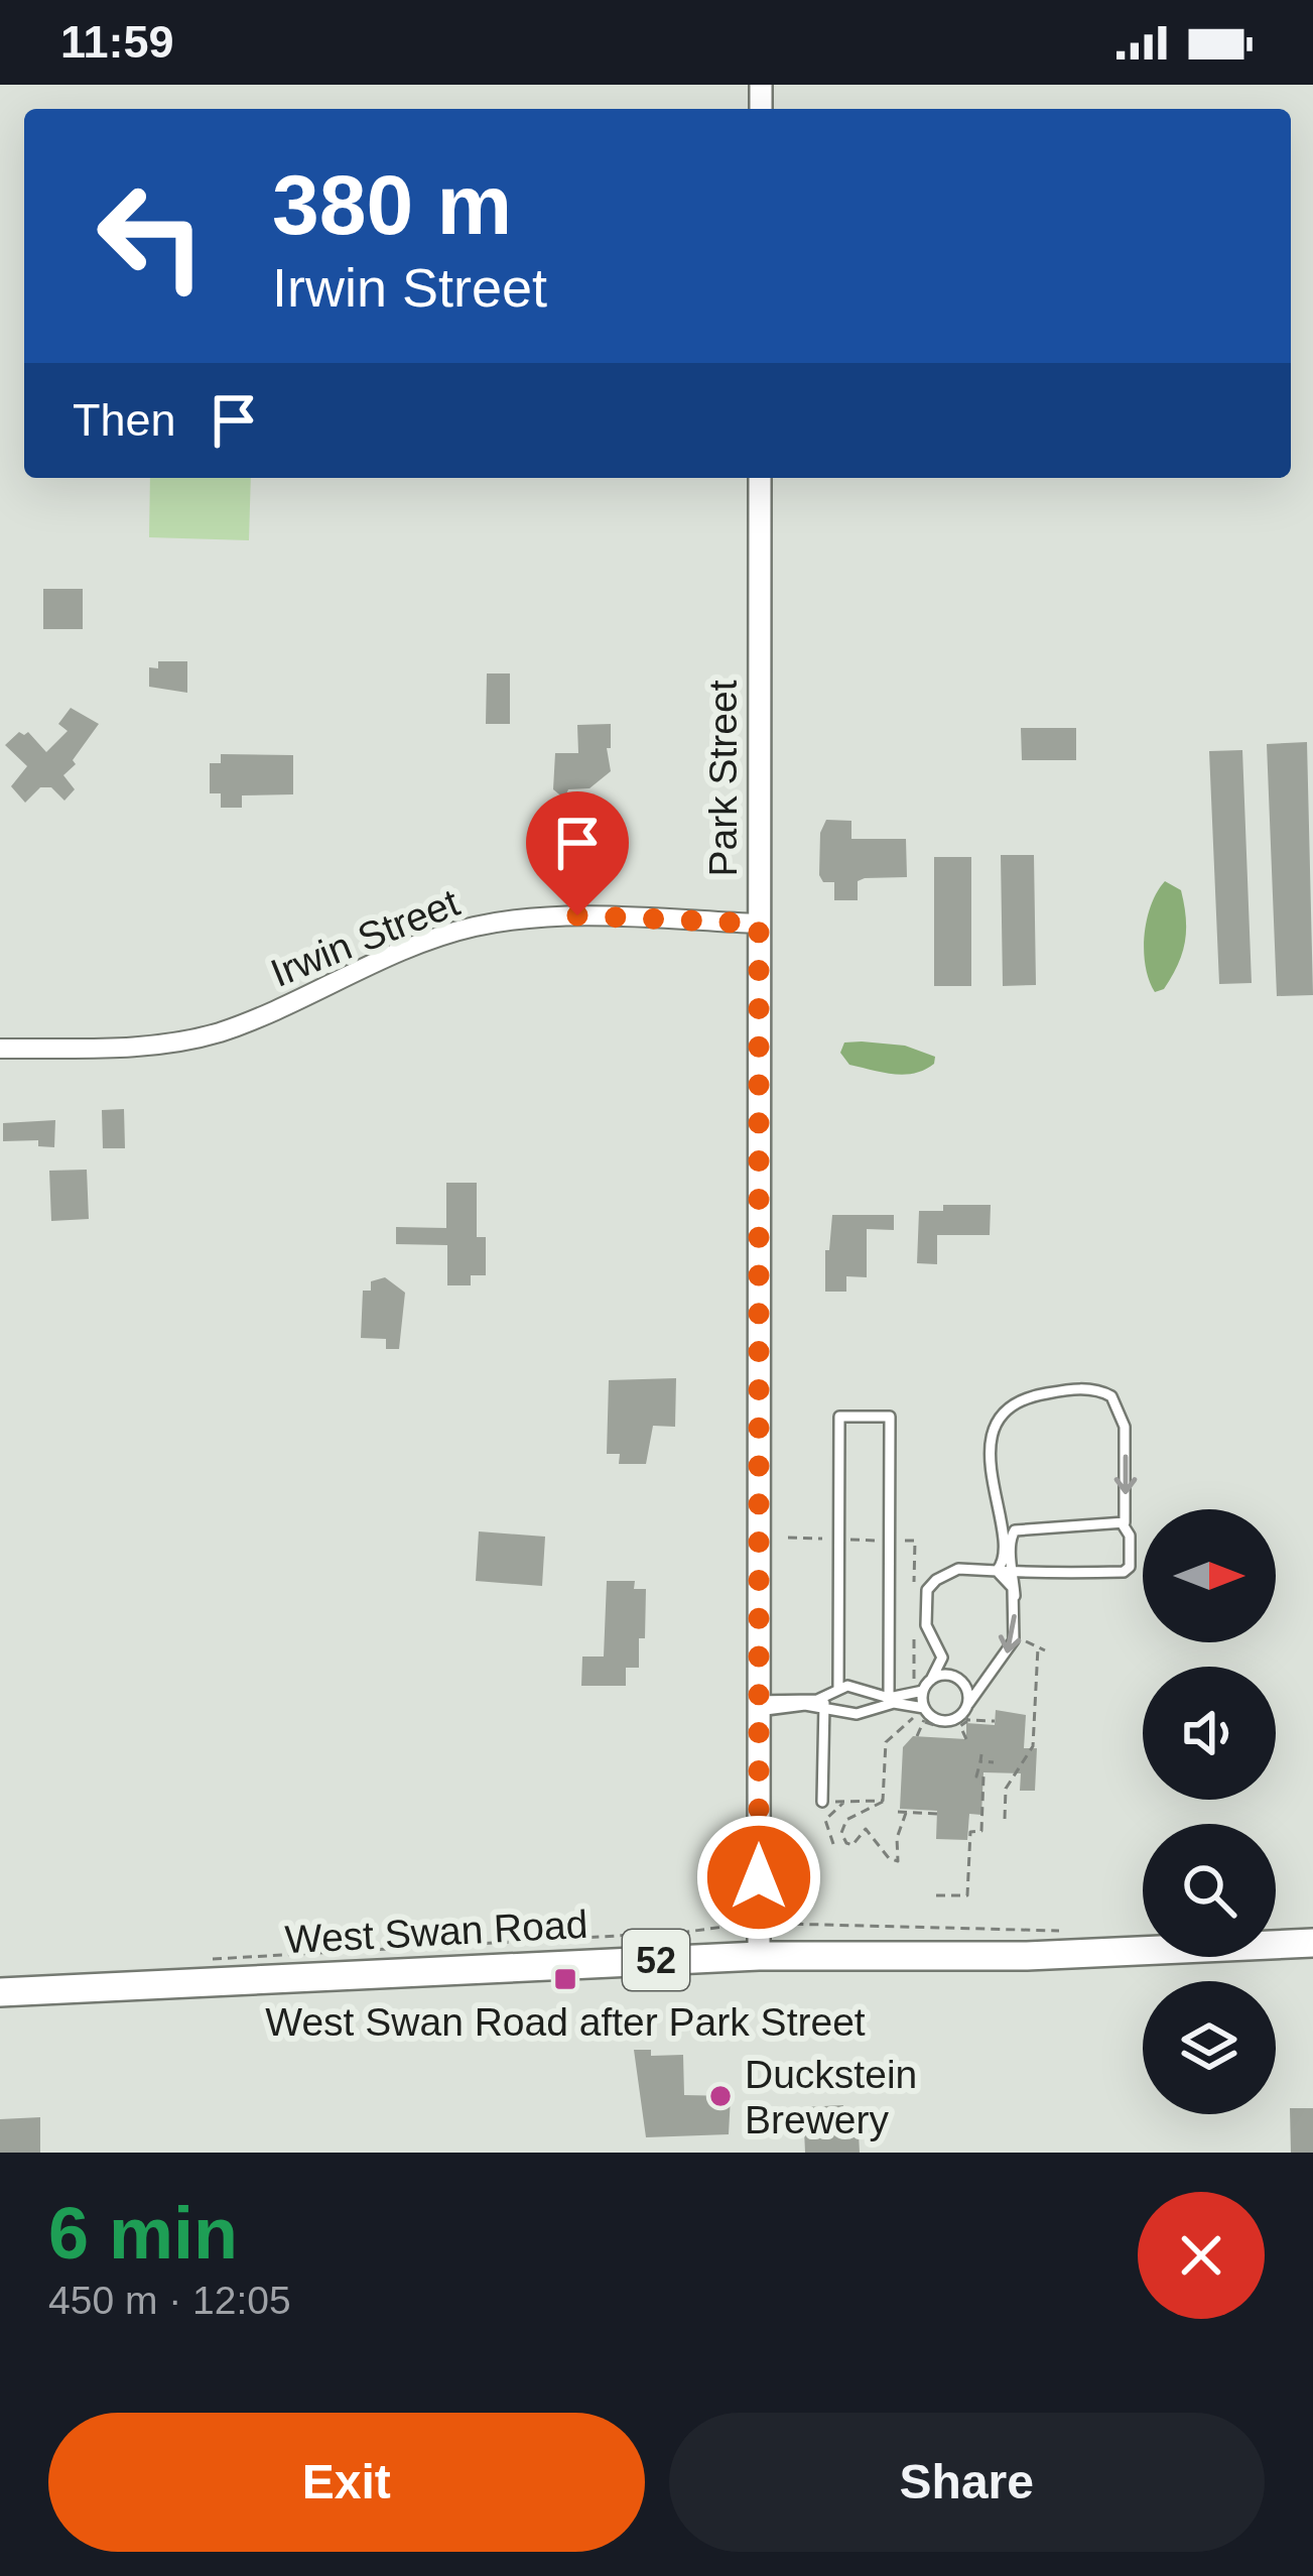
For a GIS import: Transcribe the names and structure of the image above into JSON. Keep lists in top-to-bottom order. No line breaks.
{"streets":{"main road":["West Swan Road","52"],"street":["Park Street","Irwin Street"]},"crossings":[["Park Street","Irwin Street"],["Park Street","West Swan Road"]],"places":{"transit":["West Swan Road after Park Street"],"other":["Duckstein Brewery"]},"north":"right","page":{"status":"11:59","turn":["380 m","Irwin Street"],"then":"Then","heading":["6 min","450 m · 12:05"],"buttons":["Exit","Share"]}}
